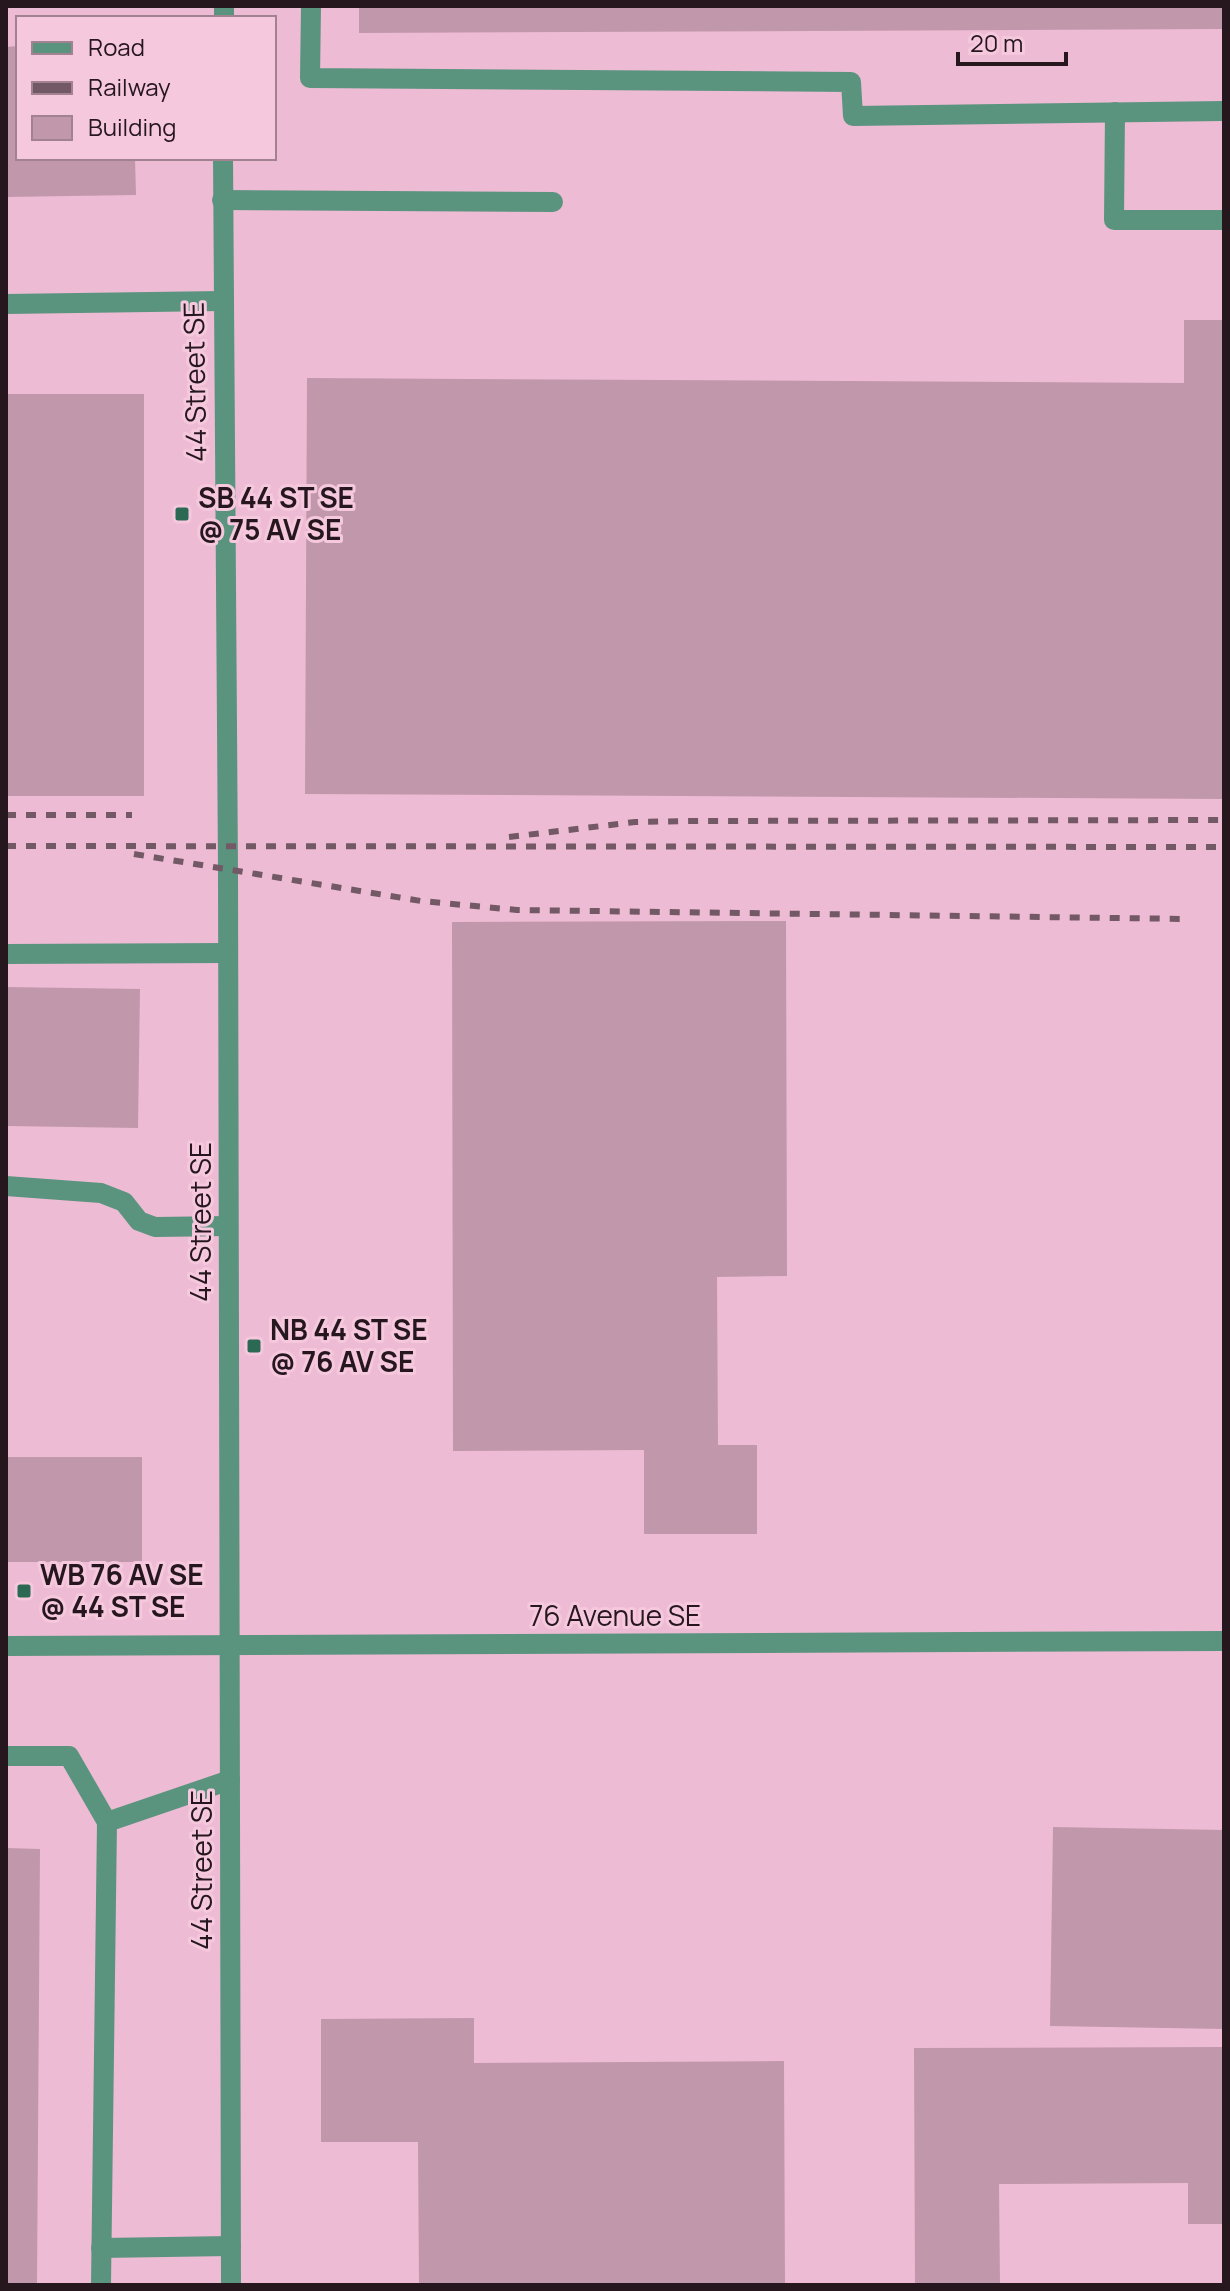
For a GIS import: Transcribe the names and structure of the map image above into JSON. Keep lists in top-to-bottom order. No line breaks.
{"streets":{"street":["44 Street SE","76 Avenue SE"]},"crossings":[["44 Street SE","76 Avenue SE"]],"places":{"transit":["SB 44 ST SE @ 75 AV SE","NB 44 ST SE @ 76 AV SE","WB 76 AV SE @ 44 ST SE"]},"legend":["Road","Railway","Building"],"scale_bar":"20 m"}
